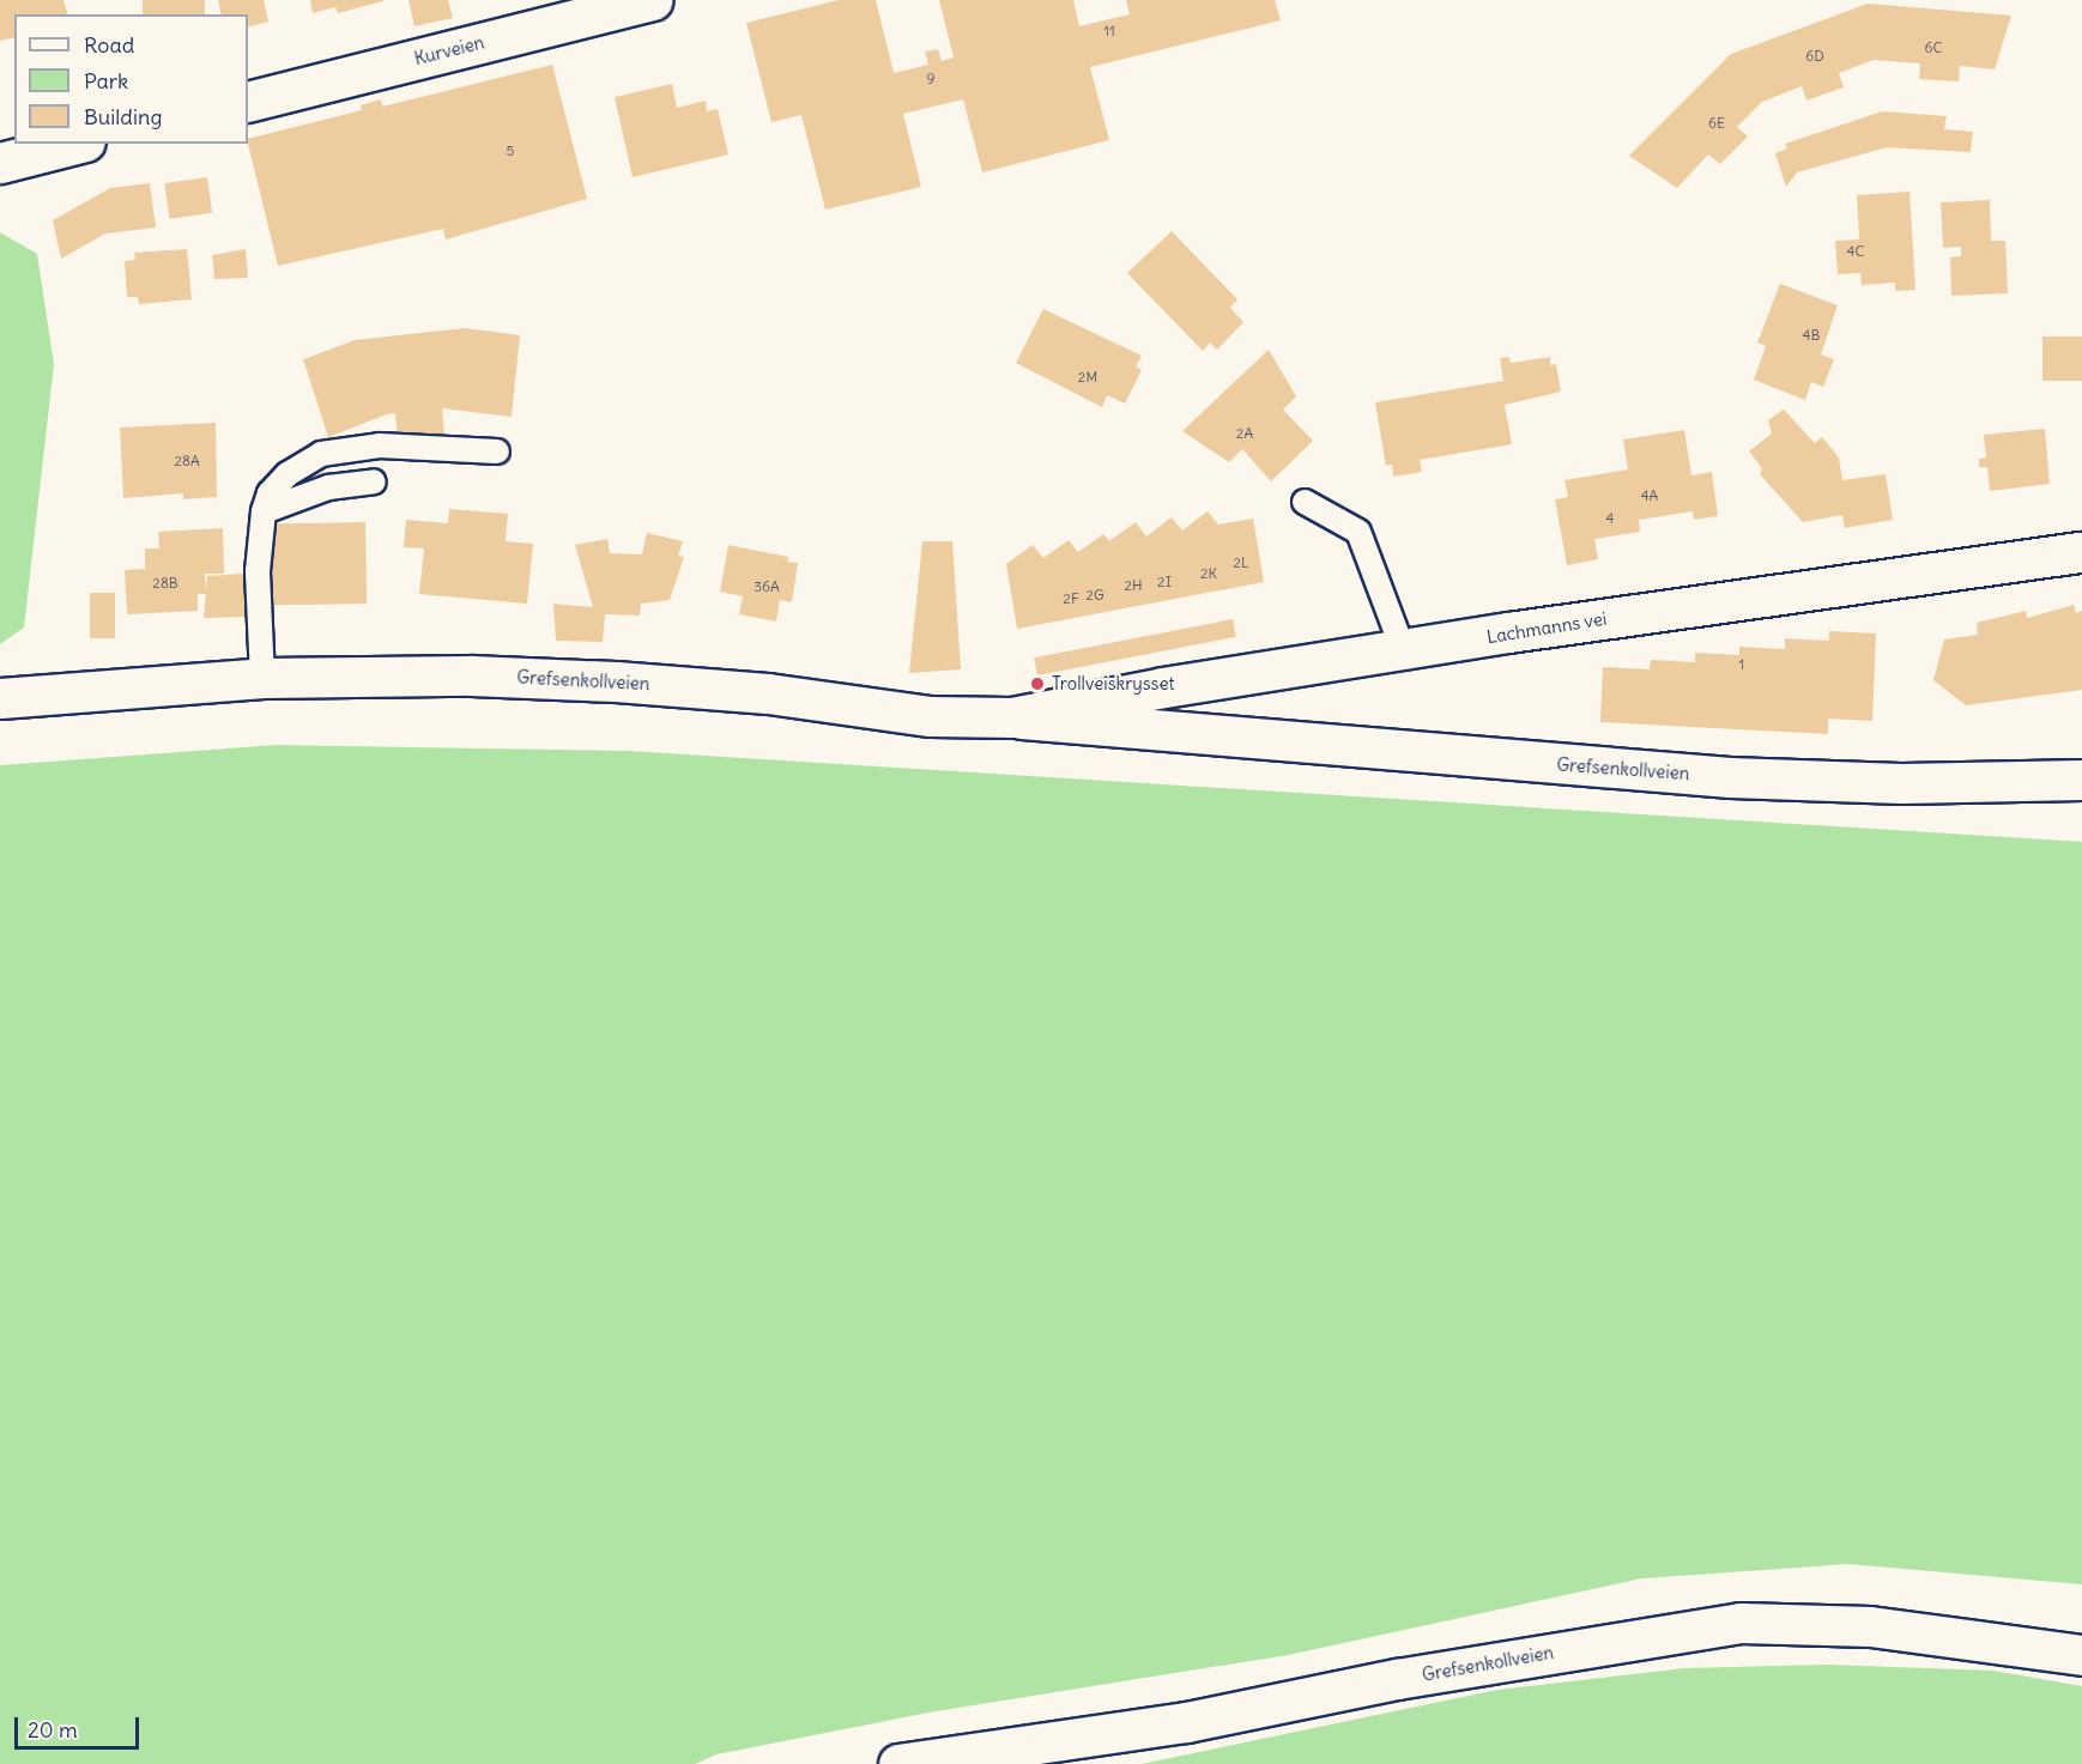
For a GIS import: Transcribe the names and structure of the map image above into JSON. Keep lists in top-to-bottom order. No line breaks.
{"streets":{"street":["Kurveien","Lachmanns vei","Grefsenkollveien"]},"crossings":[["Lachmanns vei","Grefsenkollveien"]],"places":["Trollveiskrysset"],"house_numbers":["11","6C","6D","9","6E","5","4C","4B","2M","2A","28A","4A","4","2L","2K","2I","28B","2H","36A","2G","2F","1"],"legend":["Road","Park","Building"],"scale_bar":"20 m"}
